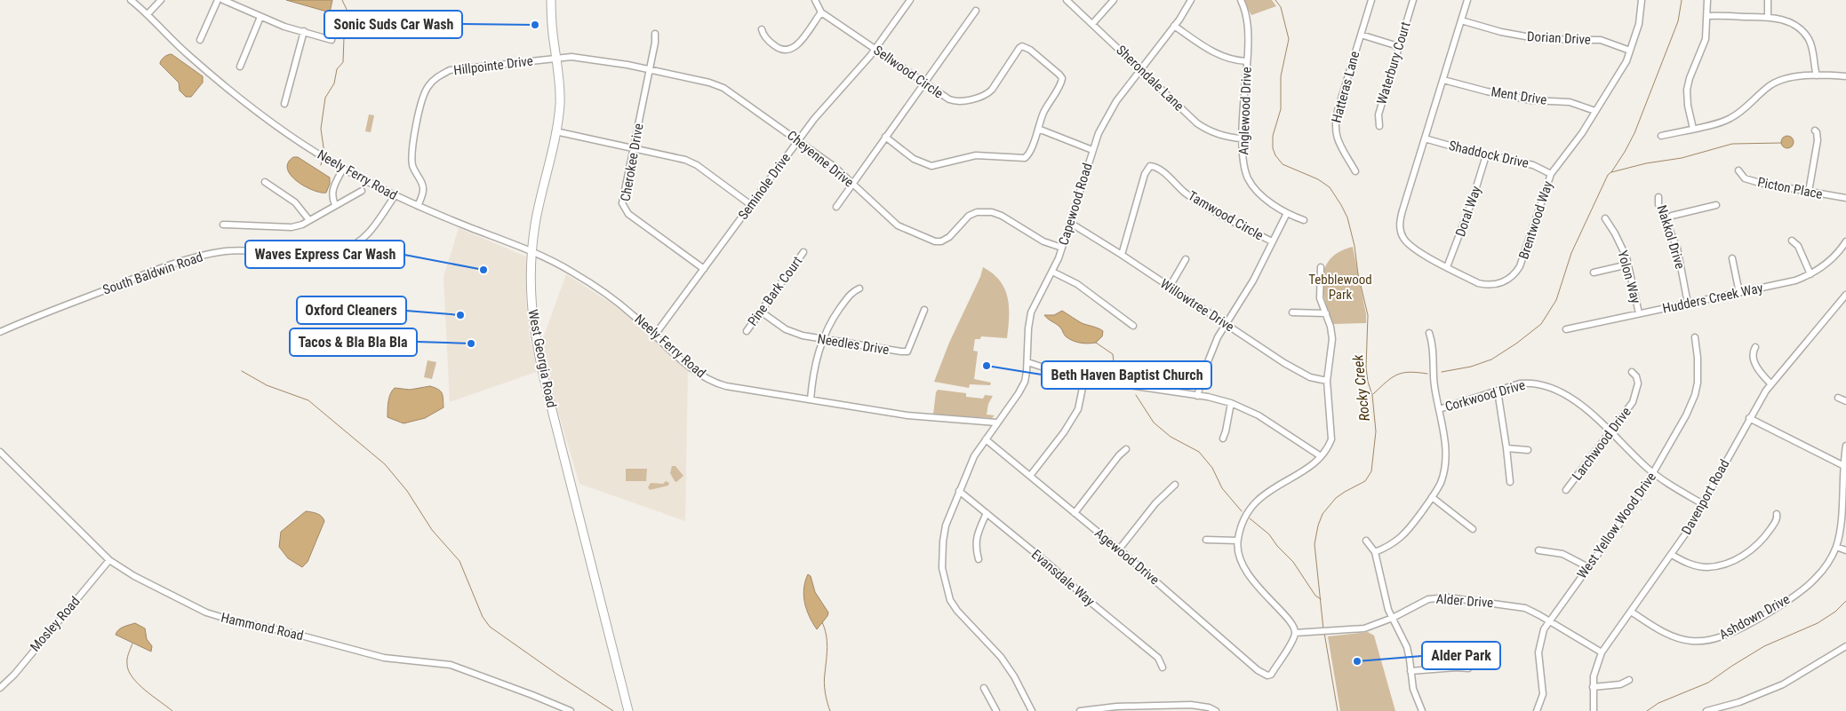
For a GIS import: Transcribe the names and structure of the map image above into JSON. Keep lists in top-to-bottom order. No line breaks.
{"streets":{"main road":["West Georgia Road"],"street":["Dorian Drive","Waterbury Court","Hillpointe Drive","Sellwood Circle","Sherondale Lane","Hatteras Lane","Ment Drive","Anglewood Drive","Shaddock Drive","Cheyenne Drive","Cherokee Drive","Neely Ferry Road","Seminole Drive","Picton Place","Capewood Road","Doral Way","Tamwood Circle","Brentwood Way","Nakkol Drive","South Baldwin Road","Yolon Way","Pine Bark Court","Hudders Creek Way","Willowtree Drive","Needles Drive","Corkwood Drive","Larchwood Drive","Davenport Road","West Yellow Wood Drive","Agewood Drive","Evansdale Way","Alder Drive","Ashdown Drive","Mosley Road","Hammond Road"]},"crossings":[["Dorian Drive","Brentwood Way"],["Hillpointe Drive","Cheyenne Drive"],["Hillpointe Drive","Neely Ferry Road"],["Hillpointe Drive","West Georgia Road"],["Sellwood Circle","Seminole Drive"],["Sherondale Lane","Anglewood Drive"],["Sherondale Lane","Capewood Road"],["Ment Drive","Brentwood Way"],["Anglewood Drive","Tamwood Circle"],["Shaddock Drive","Doral Way"],["Shaddock Drive","Brentwood Way"],["Cheyenne Drive","Cherokee Drive"],["Cheyenne Drive","Seminole Drive"],["Cheyenne Drive","Capewood Road"],["Cheyenne Drive","West Georgia Road"],["Cherokee Drive","Seminole Drive"],["Neely Ferry Road","Seminole Drive"],["Neely Ferry Road","Capewood Road"],["Neely Ferry Road","South Baldwin Road"],["Neely Ferry Road","West Georgia Road"],["Capewood Road","Willowtree Drive"],["Doral Way","Brentwood Way"],["Tamwood Circle","Willowtree Drive"],["Nakkol Drive","Hudders Creek Way"],["Yolon Way","Hudders Creek Way"],["Pine Bark Court","Needles Drive"],["Corkwood Drive","Larchwood Drive"],["Corkwood Drive","Davenport Road"],["Corkwood Drive","West Yellow Wood Drive"],["Davenport Road","Alder Drive"],["Davenport Road","Ashdown Drive"],["West Yellow Wood Drive","Alder Drive"],["Agewood Drive","Alder Drive"],["Mosley Road","Hammond Road"]],"water":["Rocky Creek"],"parks":["Tebblewood Park"],"places":["Sonic Suds Car Wash","Waves Express Car Wash","Oxford Cleaners","Tacos & Bla Bla Bla","Beth Haven Baptist Church","Alder Park"]}
